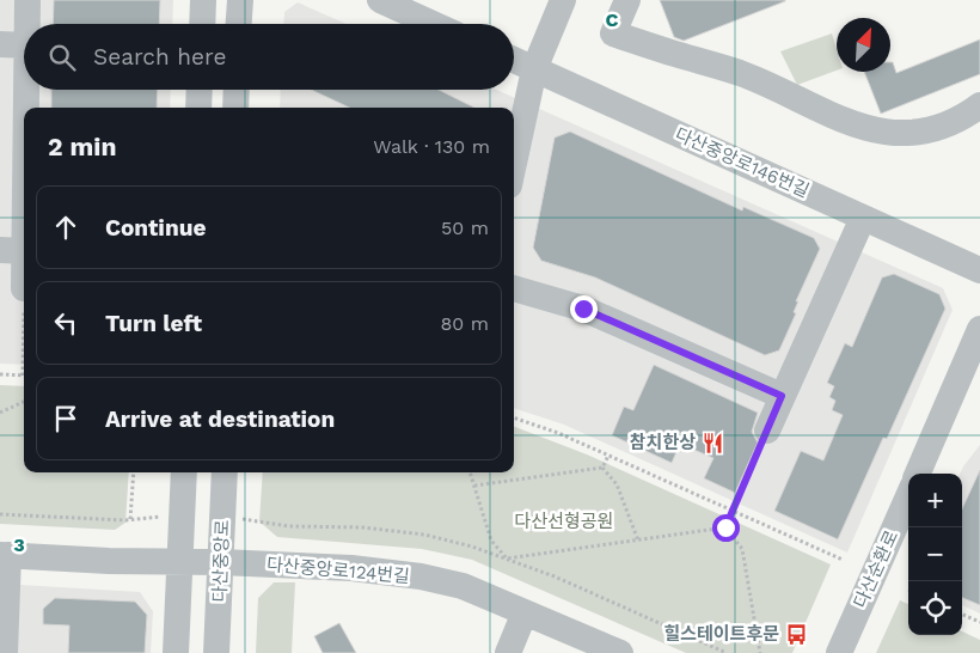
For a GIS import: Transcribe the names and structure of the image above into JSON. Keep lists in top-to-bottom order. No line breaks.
{"streets":{"street":["다산중앙로146번길","다산중앙로","다산순환로","다산중앙로124번길"]},"crossings":[["다산중앙로","다산중앙로124번길"]],"parks":["다산선형공원"],"places":{"restaurant":["참치한상"],"bus stop":["힐스테이트후문"]},"north":"top right","page":{"search":"Search here","heading":["2 min","Walk · 130 m"],"list":[["Continue","50 m"],["Turn left","80 m"],"Arrive at destination"],"map_buttons":["+","−"]},"grid":{"columns":["C"],"rows":["3"]}}
